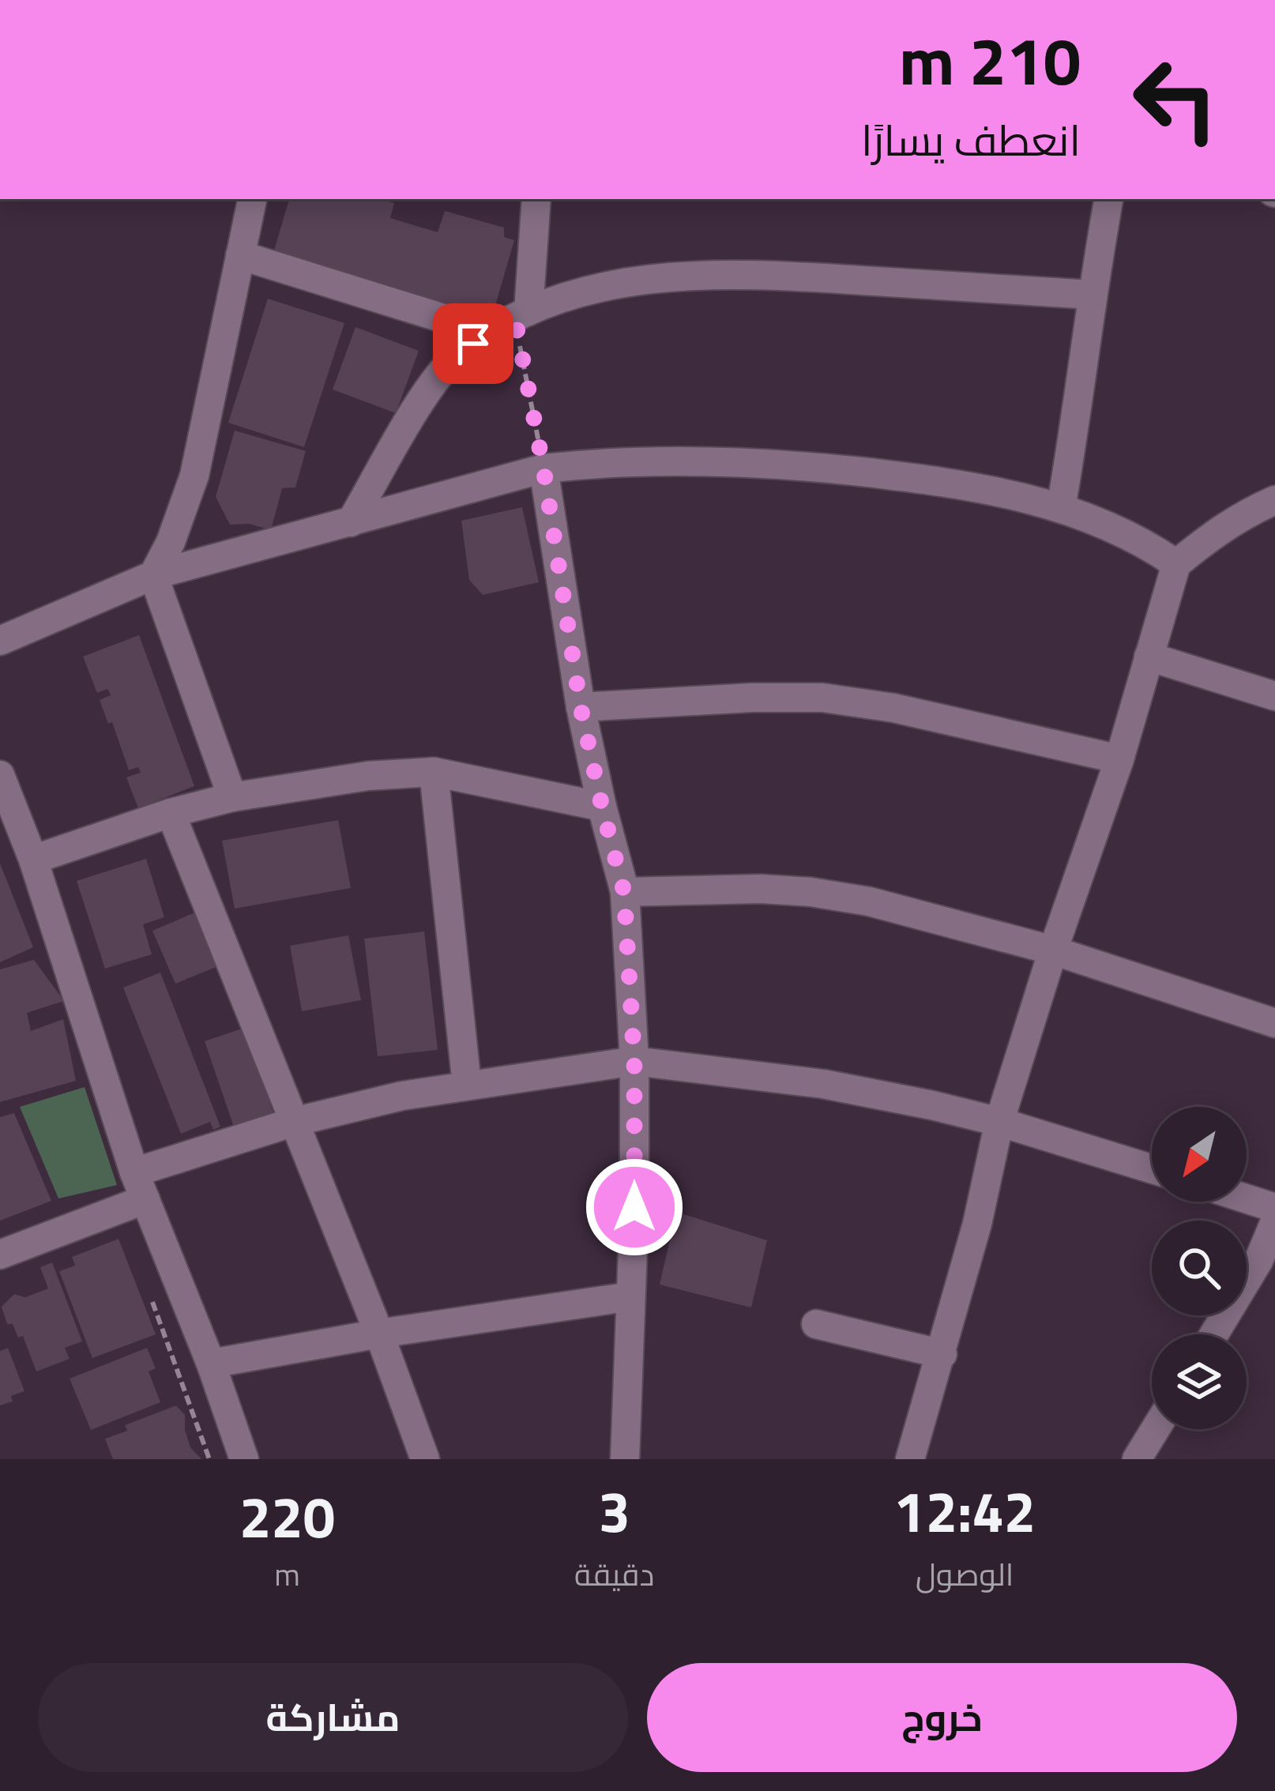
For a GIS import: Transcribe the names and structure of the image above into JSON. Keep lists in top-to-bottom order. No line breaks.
{"north":"bottom left","page":{"turn":["210 m","انعطف يسارًا"],"eta":["12:42","الوصول","3","دقيقة","220","m"],"buttons":["خروج","مشاركة"]}}
